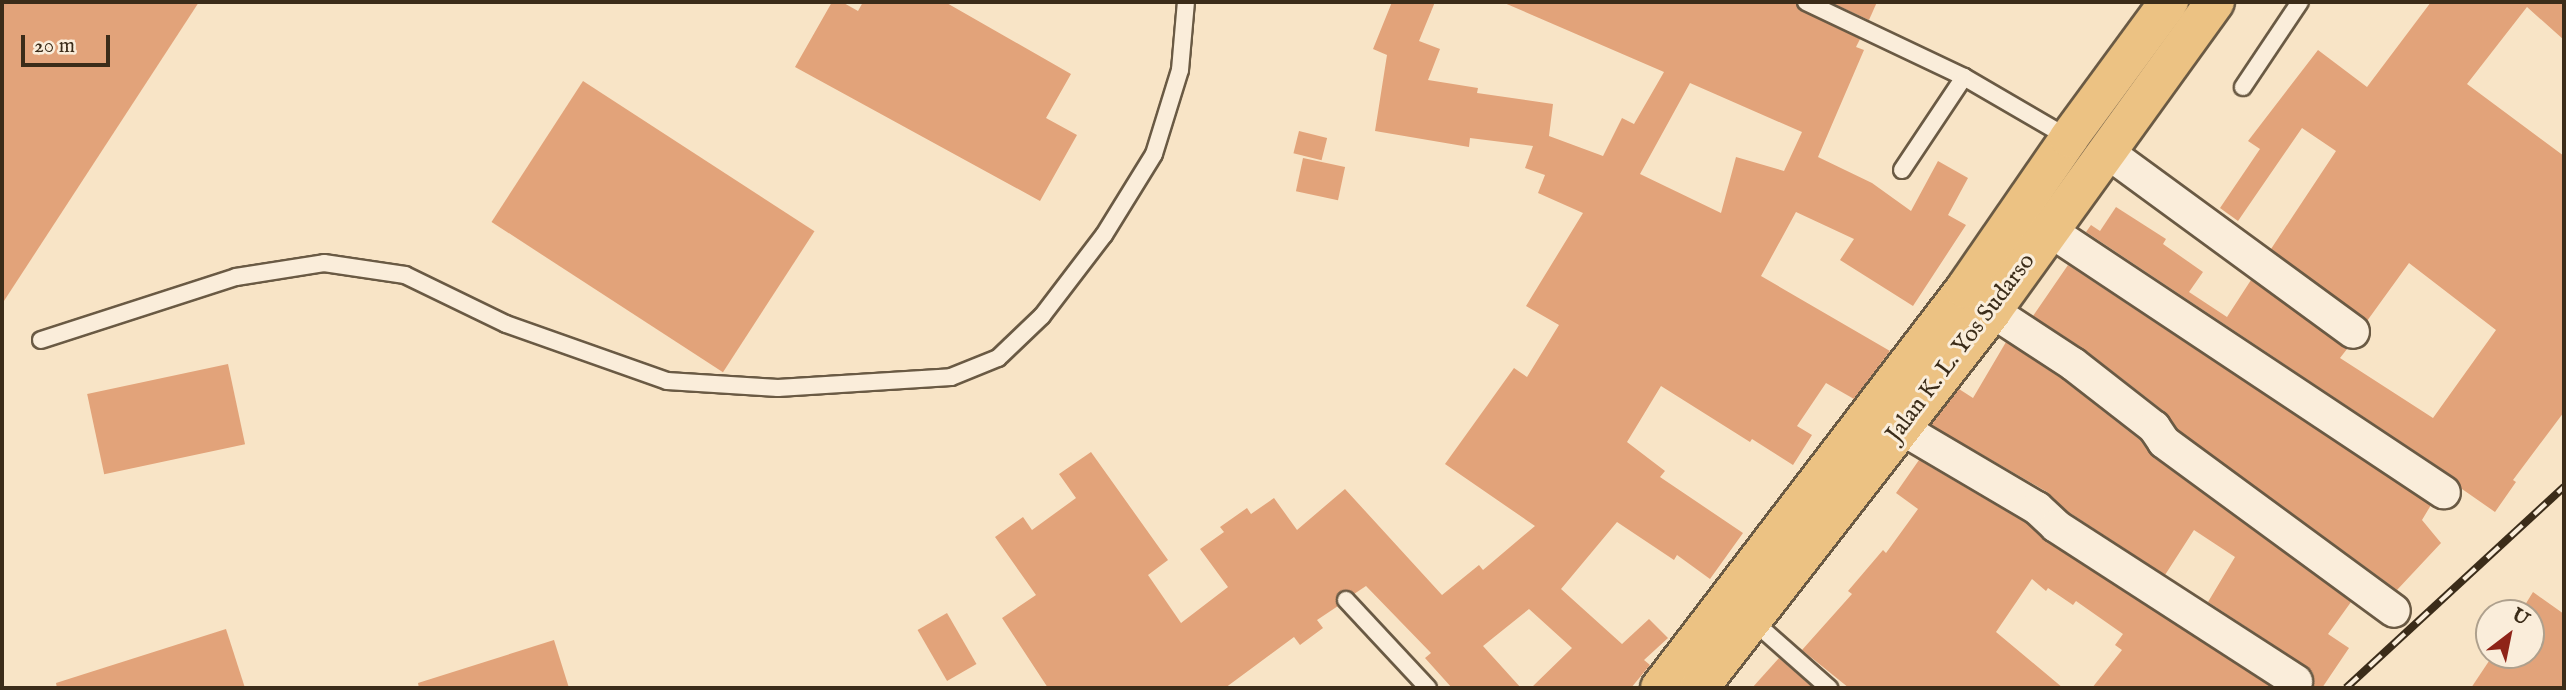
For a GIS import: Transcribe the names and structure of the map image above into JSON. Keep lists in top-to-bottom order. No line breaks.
{"streets":{"highway":["Jalan K. L. Yos Sudarso"]},"scale_bar":"20 m","north":"top right"}
